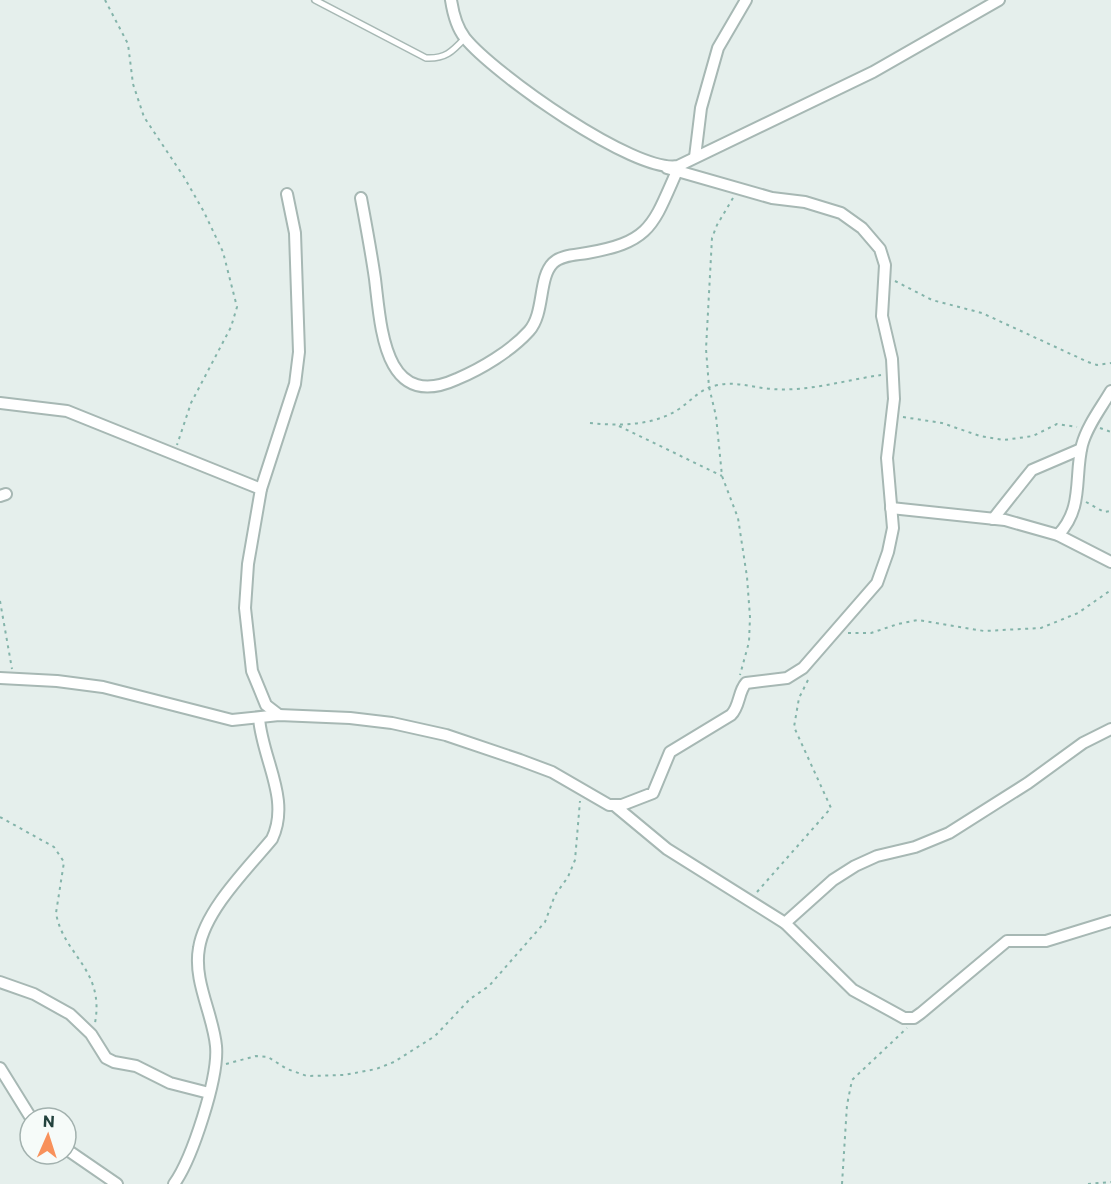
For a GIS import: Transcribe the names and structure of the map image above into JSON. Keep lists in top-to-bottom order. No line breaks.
{"north":"top"}
